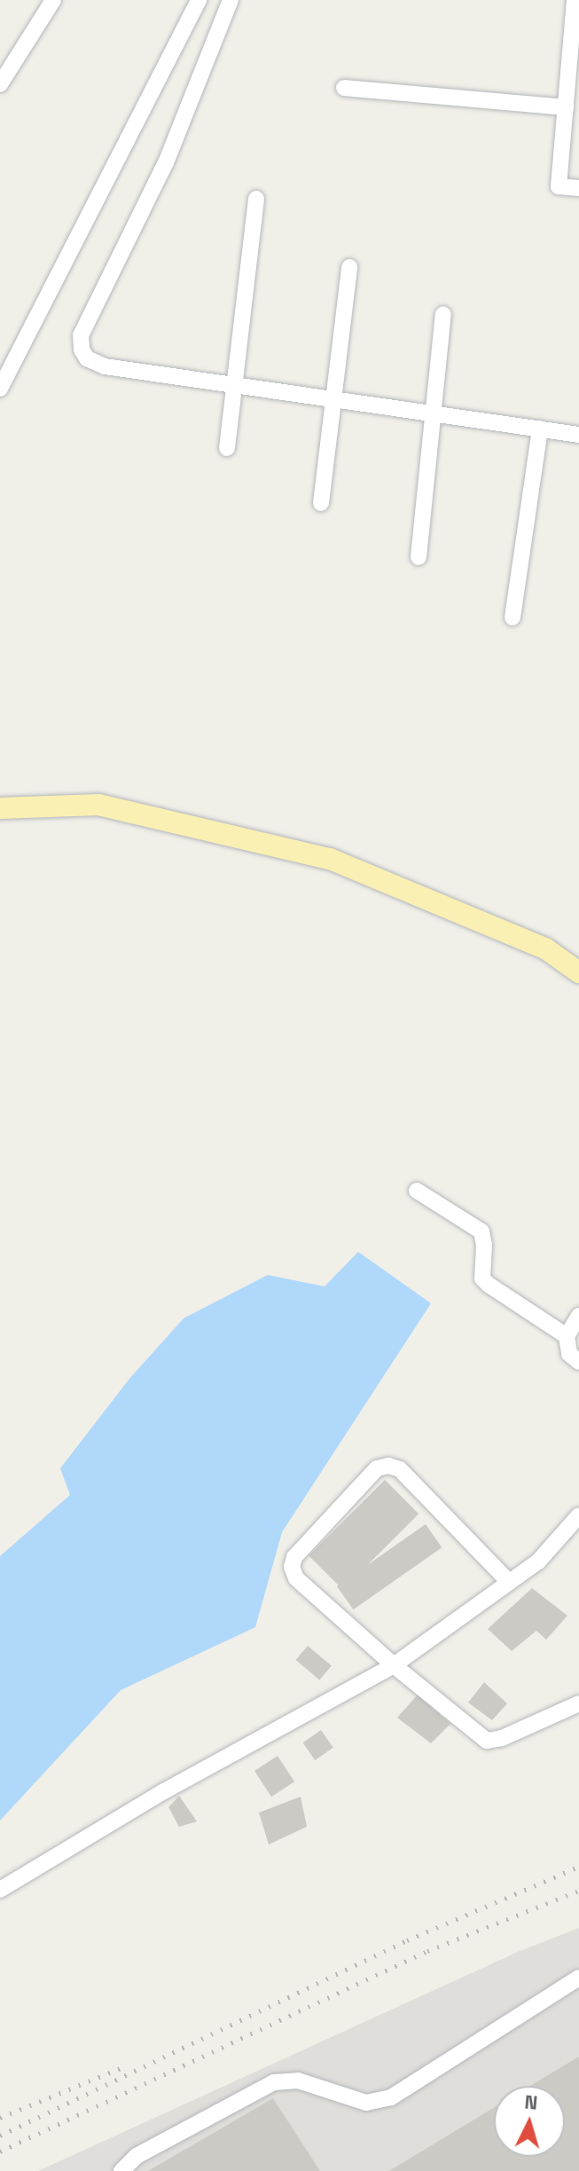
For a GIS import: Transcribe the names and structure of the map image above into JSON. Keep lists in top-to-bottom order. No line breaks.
{"north":"top"}
